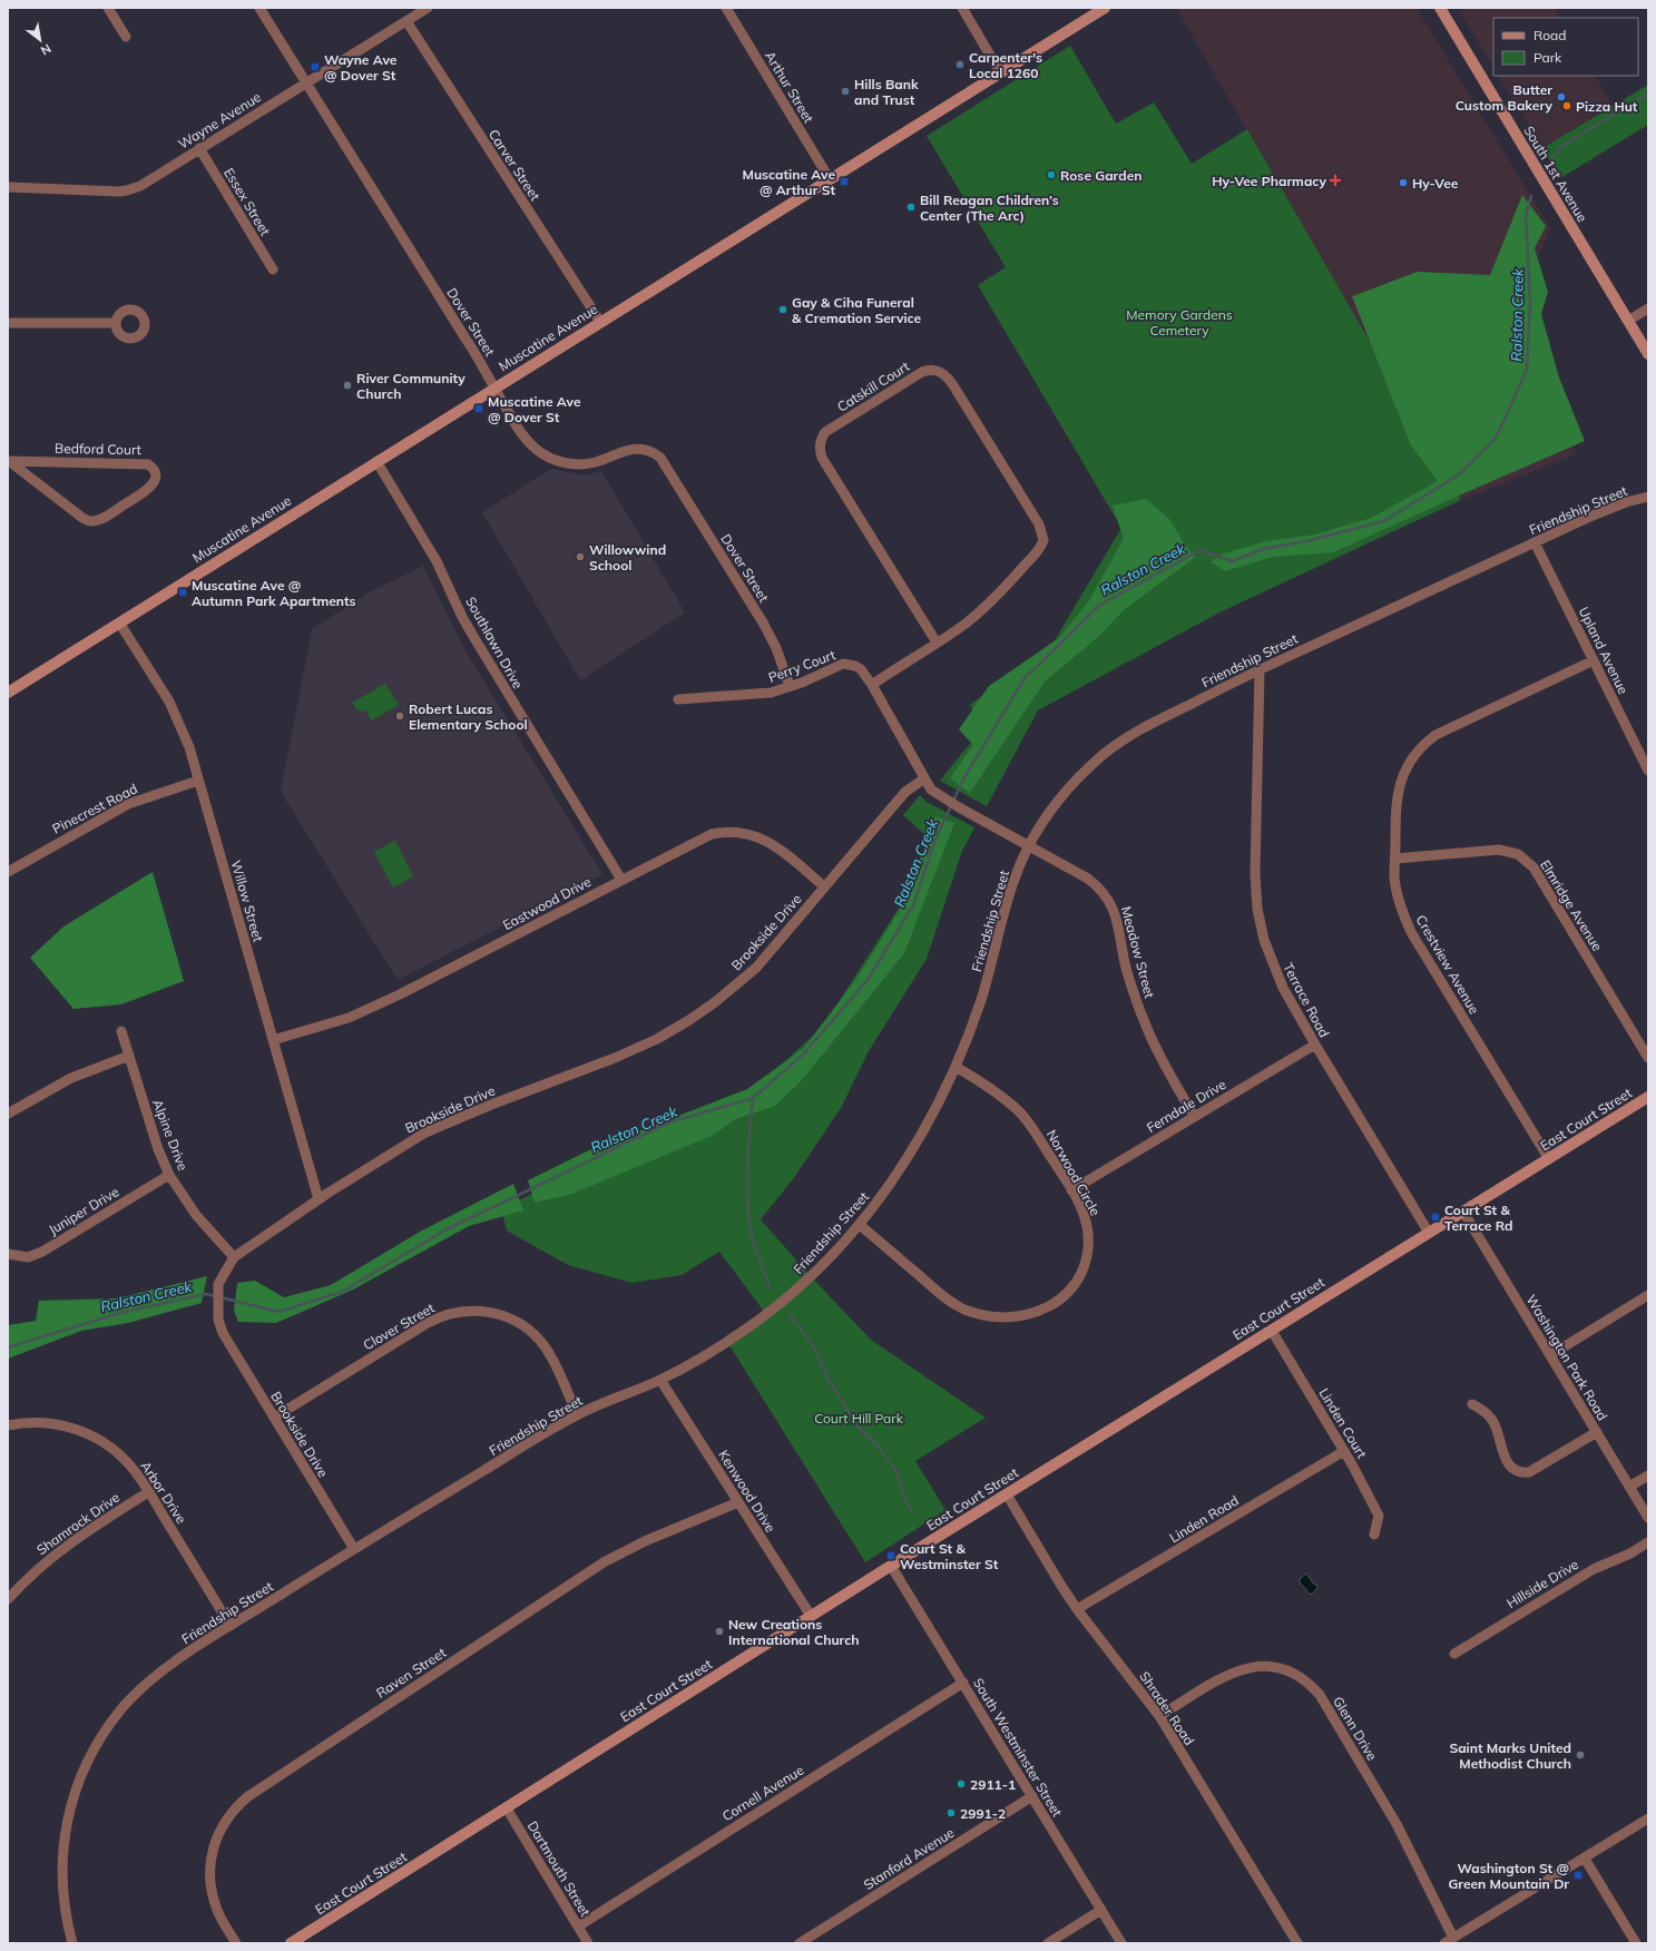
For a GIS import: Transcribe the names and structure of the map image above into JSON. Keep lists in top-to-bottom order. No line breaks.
{"streets":{"main road":["South 1st Avenue","Muscatine Avenue","East Court Street"],"street":["Arthur Street","Wayne Avenue","Carver Street","Essex Street","Dover Street","Catskill Court","Bedford Court","Friendship Street","Southlawn Drive","Upland Avenue","Perry Court","Pinecrest Road","Willow Street","Eastwood Drive","Elmridge Avenue","Brookside Drive","Meadow Street","Crestview Avenue","Terrace Road","Ferndale Drive","Alpine Drive","Norwood Circle","Juniper Drive","Clover Street","Washington Park Road","Linden Court","Kenwood Drive","Arbor Drive","Linden Road","Shamrock Drive","Hillside Drive","Raven Street","Shrader Road","Glenn Drive","South Westminster Street","Cornell Avenue","Stanford Avenue","Dartmouth Street"]},"crossings":[["Arthur Street","Muscatine Avenue"],["Wayne Avenue","Carver Street"],["Wayne Avenue","Essex Street"],["Wayne Avenue","Dover Street"],["Carver Street","Muscatine Avenue"],["Dover Street","Muscatine Avenue"],["Dover Street","Perry Court"],["Muscatine Avenue","Southlawn Drive"],["Muscatine Avenue","Willow Street"],["Catskill Court","Perry Court"],["Friendship Street","Upland Avenue"],["Friendship Street","Brookside Drive"],["Friendship Street","Meadow Street"],["Friendship Street","Terrace Road"],["Friendship Street","Norwood Circle"],["Friendship Street","Clover Street"],["Friendship Street","Kenwood Drive"],["Friendship Street","Arbor Drive"],["Southlawn Drive","Eastwood Drive"],["Upland Avenue","Crestview Avenue"],["Perry Court","Brookside Drive"],["Perry Court","Meadow Street"],["Pinecrest Road","Willow Street"],["Willow Street","Eastwood Drive"],["Willow Street","Brookside Drive"],["Eastwood Drive","Brookside Drive"],["Elmridge Avenue","Crestview Avenue"],["Brookside Drive","Meadow Street"],["Brookside Drive","Alpine Drive"],["Brookside Drive","Clover Street"],["Meadow Street","Ferndale Drive"],["Crestview Avenue","East Court Street"],["Terrace Road","Ferndale Drive"],["Terrace Road","East Court Street"],["Ferndale Drive","Norwood Circle"],["East Court Street","Washington Park Road"],["East Court Street","Linden Court"],["East Court Street","Kenwood Drive"],["East Court Street","Shrader Road"],["East Court Street","South Westminster Street"],["East Court Street","Dartmouth Street"],["Alpine Drive","Juniper Drive"],["Linden Court","Linden Road"],["Kenwood Drive","Raven Street"],["Arbor Drive","Shamrock Drive"],["Linden Road","Shrader Road"],["Shrader Road","Glenn Drive"],["South Westminster Street","Cornell Avenue"],["South Westminster Street","Stanford Avenue"],["Cornell Avenue","Dartmouth Street"]],"water":["Ralston Creek"],"parks":["Memory Gardens Cemetery","Court Hill Park"],"places":{"other":["Carpenter's Local 1260","Hills Bank and Trust","Butter Custom Bakery","Pizza Hut","Rose Garden","Hy-Vee","Bill Reagan Children’s Center (The Arc)","Gay & Ciha Funeral & Cremation Service","River Community Church","Willowwind School","Robert Lucas Elementary School","New Creations International Church","Saint Marks United Methodist Church","2911-1","2991-2"],"transit":["Wayne Ave @ Dover St","Muscatine Ave @ Arthur St","Muscatine Ave @ Dover St","Muscatine Ave @ Autumn Park Apartments","Court St & Terrace Rd","Court St & Westminster St","Washington St @ Green Mountain Dr"],"health":["Hy-Vee Pharmacy"]},"legend":["Road","Park"],"north":"bottom right"}
